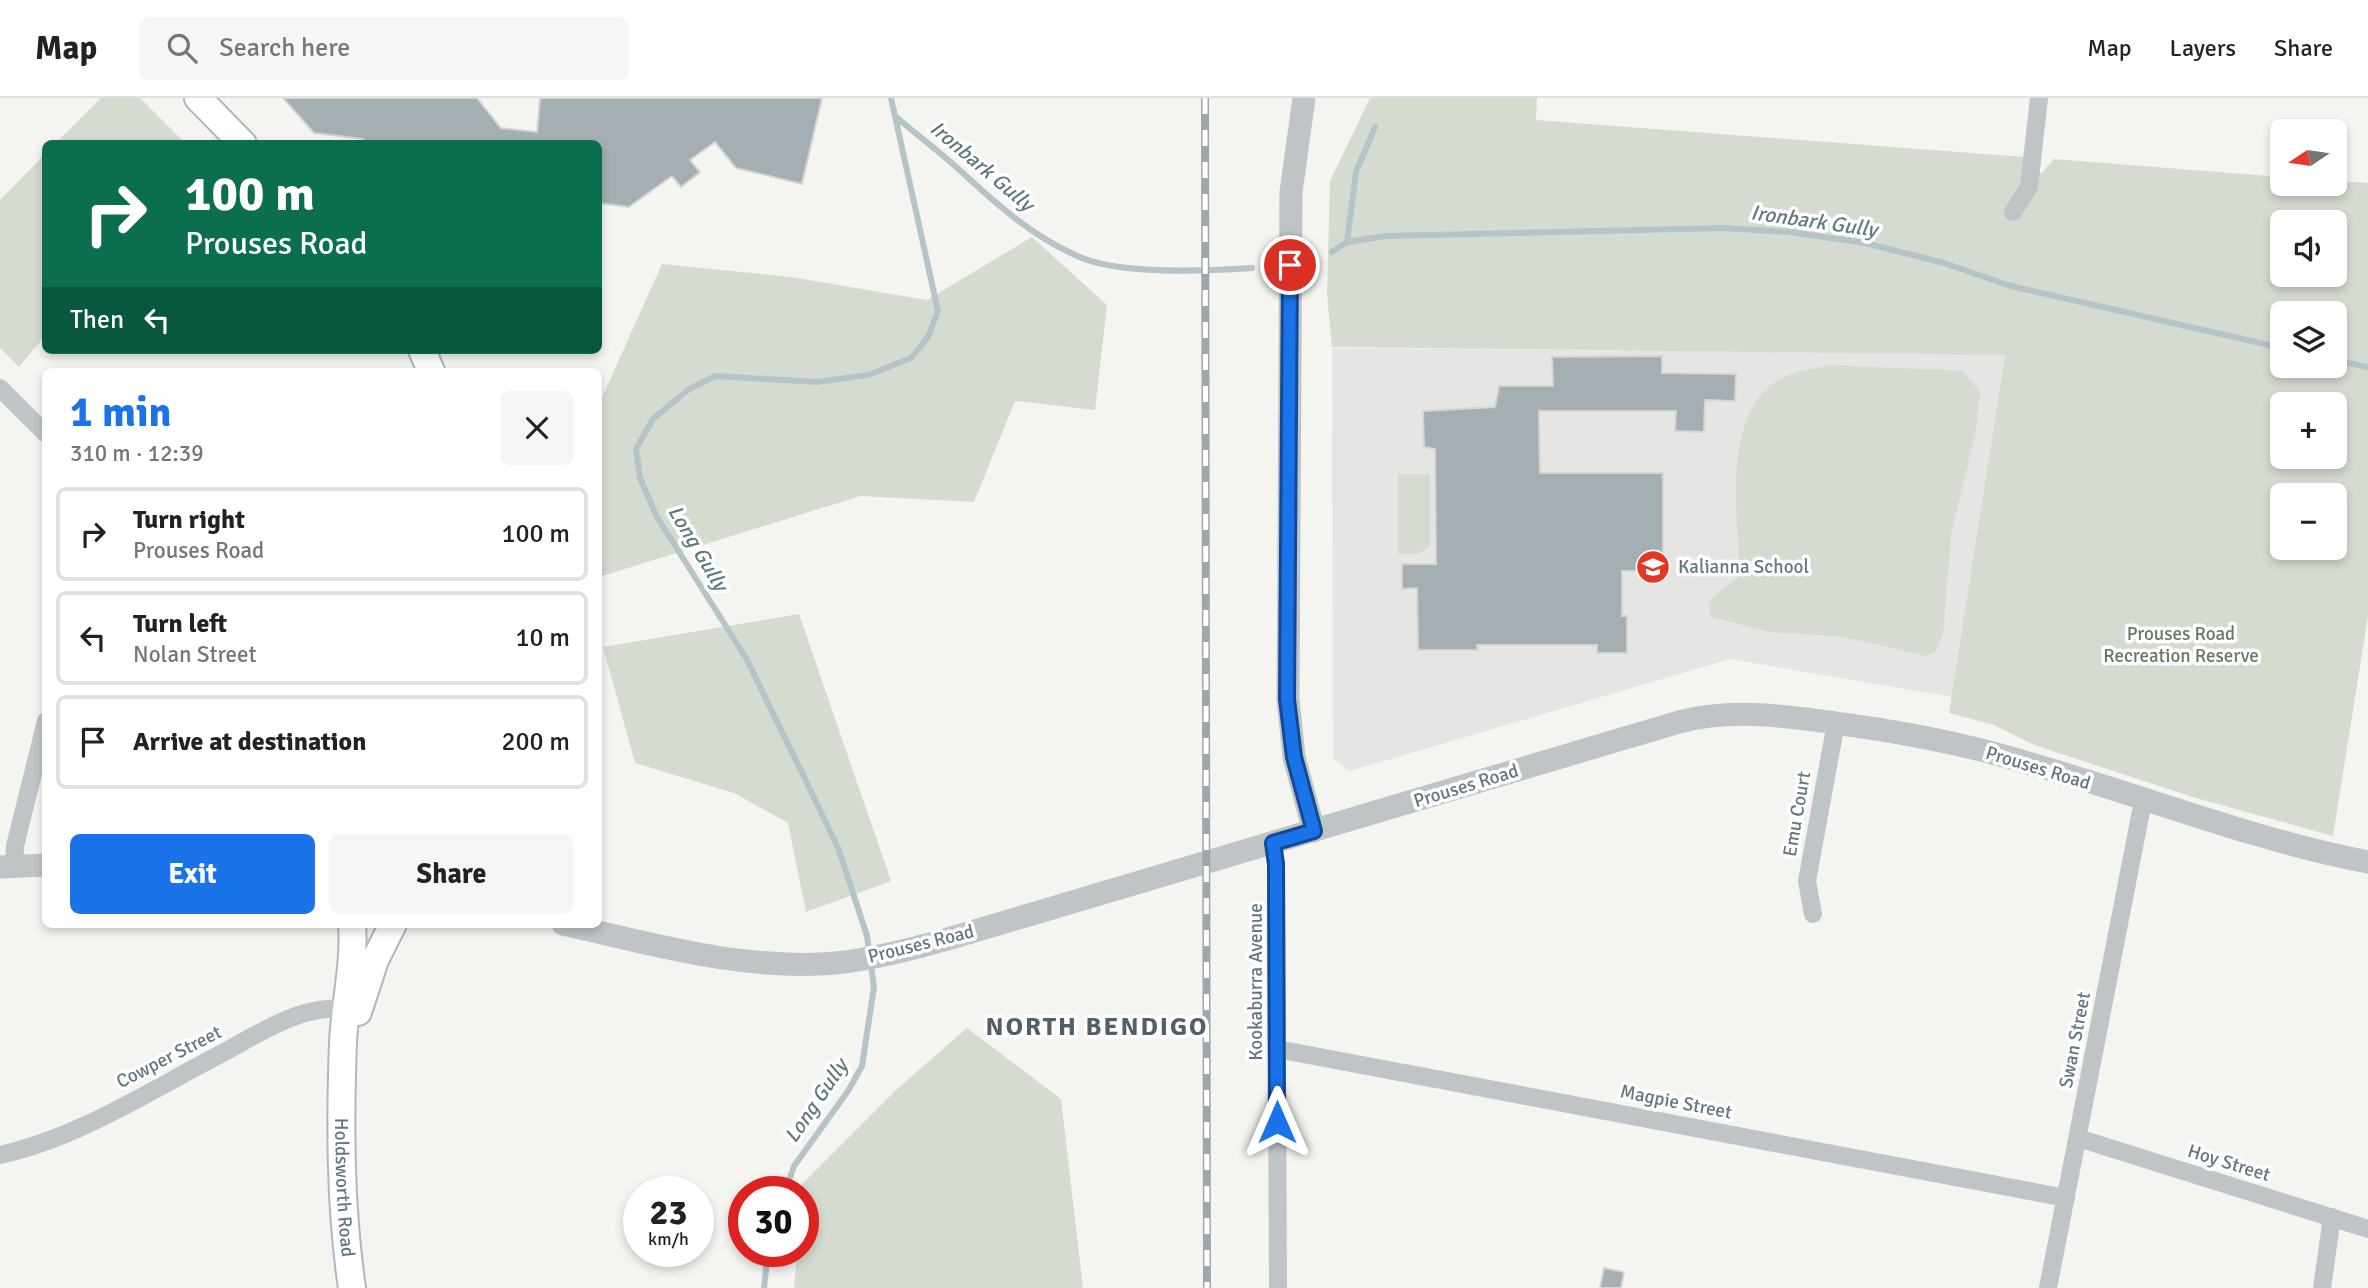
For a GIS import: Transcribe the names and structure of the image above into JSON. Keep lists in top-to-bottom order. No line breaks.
{"streets":{"main road":["Holdsworth Road"],"street":["Prouses Road","Emu Court","Kookaburra Avenue","Swan Street","Cowper Street","Magpie Street","Hoy Street"]},"crossings":[["Prouses Road","Emu Court"],["Prouses Road","Kookaburra Avenue"],["Prouses Road","Swan Street"],["Kookaburra Avenue","Magpie Street"],["Swan Street","Magpie Street"],["Swan Street","Hoy Street"],["Cowper Street","Holdsworth Road"]],"districts":["NORTH BENDIGO"],"water":["Ironbark Gully","Long Gully"],"parks":["Prouses Road Recreation Reserve"],"places":{"school or university":["Kalianna School"]},"north":"left","page":{"header":"Map","search":"Search here","nav":["Map","Layers","Share"],"map_buttons":["+","−"],"turn":["100 m","Prouses Road"],"then":"Then","heading":["1 min","310 m · 12:39"],"list":[{"name":"Turn right","note":"Prouses Road","value":"100 m"},{"name":"Turn left","note":"Nolan Street","value":"10 m"},{"name":"Arrive at destination","value":"200 m"}],"buttons":["Exit","Share"],"speed":"23 km/h","limit":"30"}}
